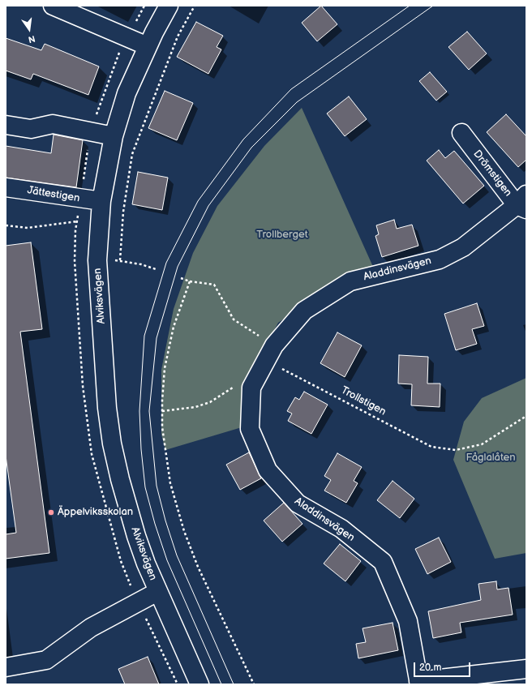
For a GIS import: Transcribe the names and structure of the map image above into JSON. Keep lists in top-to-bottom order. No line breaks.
{"streets":{"street":["Drömstigen","Jättestigen","Aladdinsvägen","Alviksvägen"],"path":["Trollstigen"]},"crossings":[["Drömstigen","Aladdinsvägen"],["Jättestigen","Alviksvägen"],["Aladdinsvägen","Trollstigen"]],"parks":["Trollberget","Fåglalåten"],"places":["Äppelviksskolan"],"scale_bar":"20 m","north":"bottom"}
